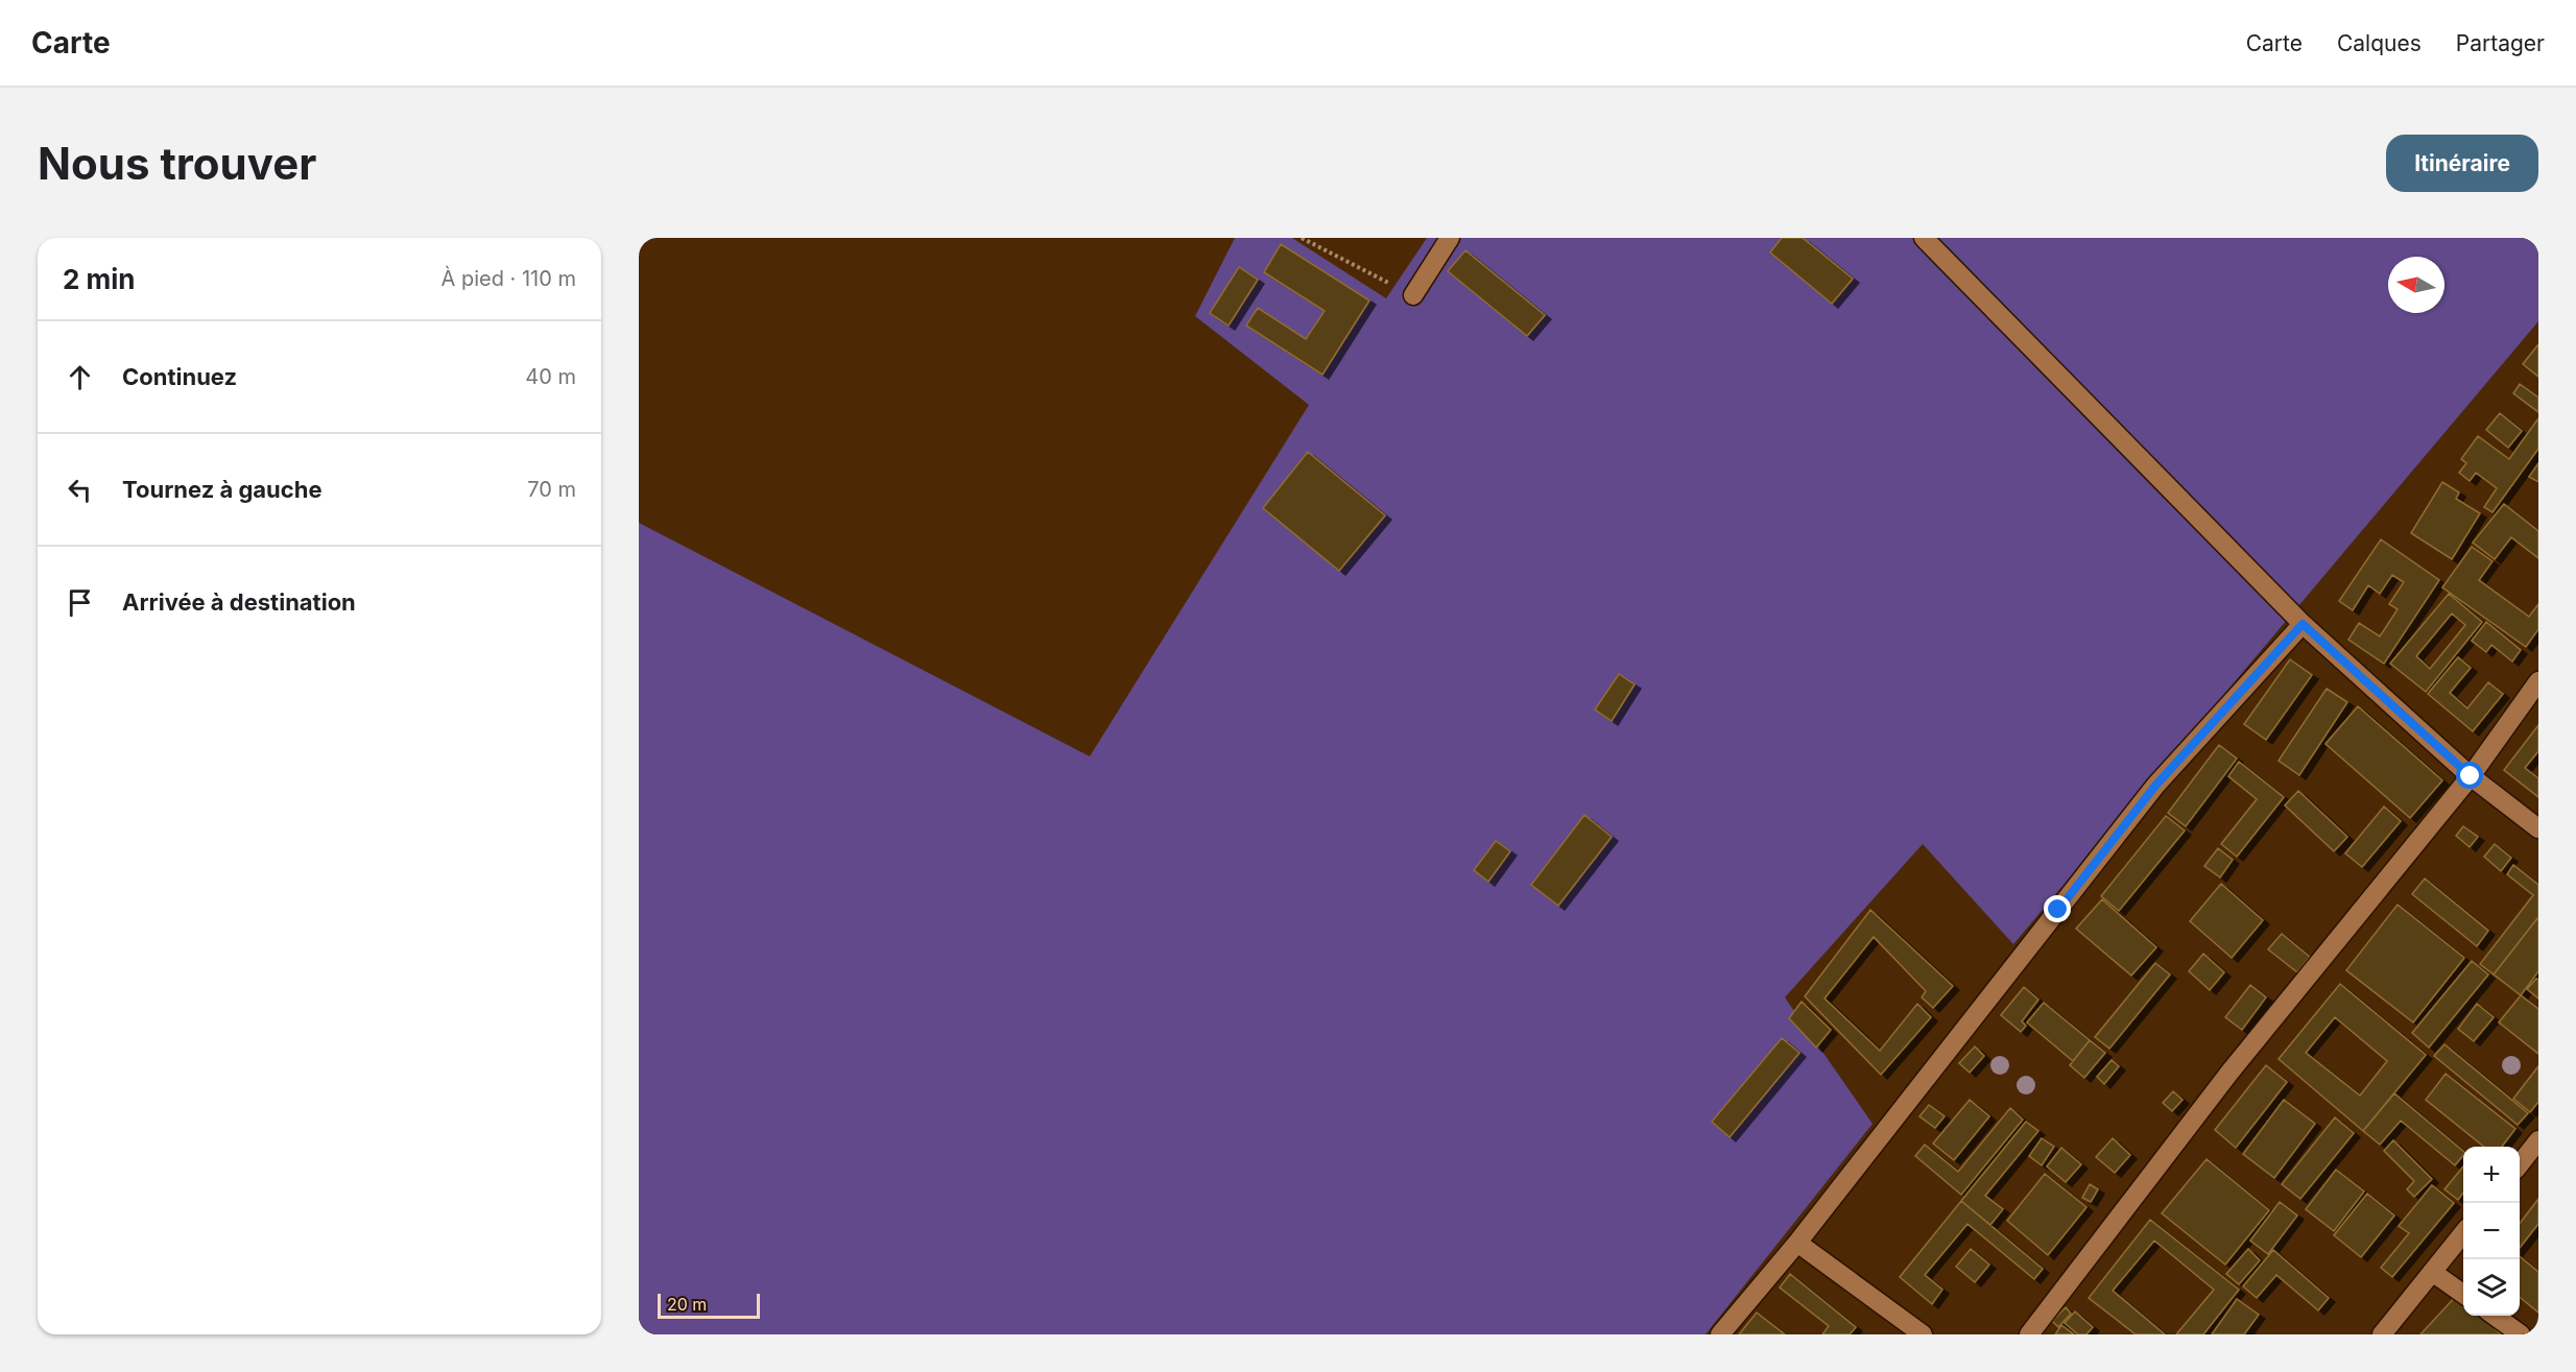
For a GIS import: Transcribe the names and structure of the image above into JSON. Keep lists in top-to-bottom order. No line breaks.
{"scale_bar":"20 m","north":"left","page":{"header":"Carte","nav":["Carte","Calques","Partager"],"buttons":"Itinéraire","title":"Nous trouver","heading":["2 min","À pied · 110 m"],"list":[["Continuez","40 m"],["Tournez à gauche","70 m"],"Arrivée à destination"],"map_buttons":["+","−"],"scale":"20 m"}}
